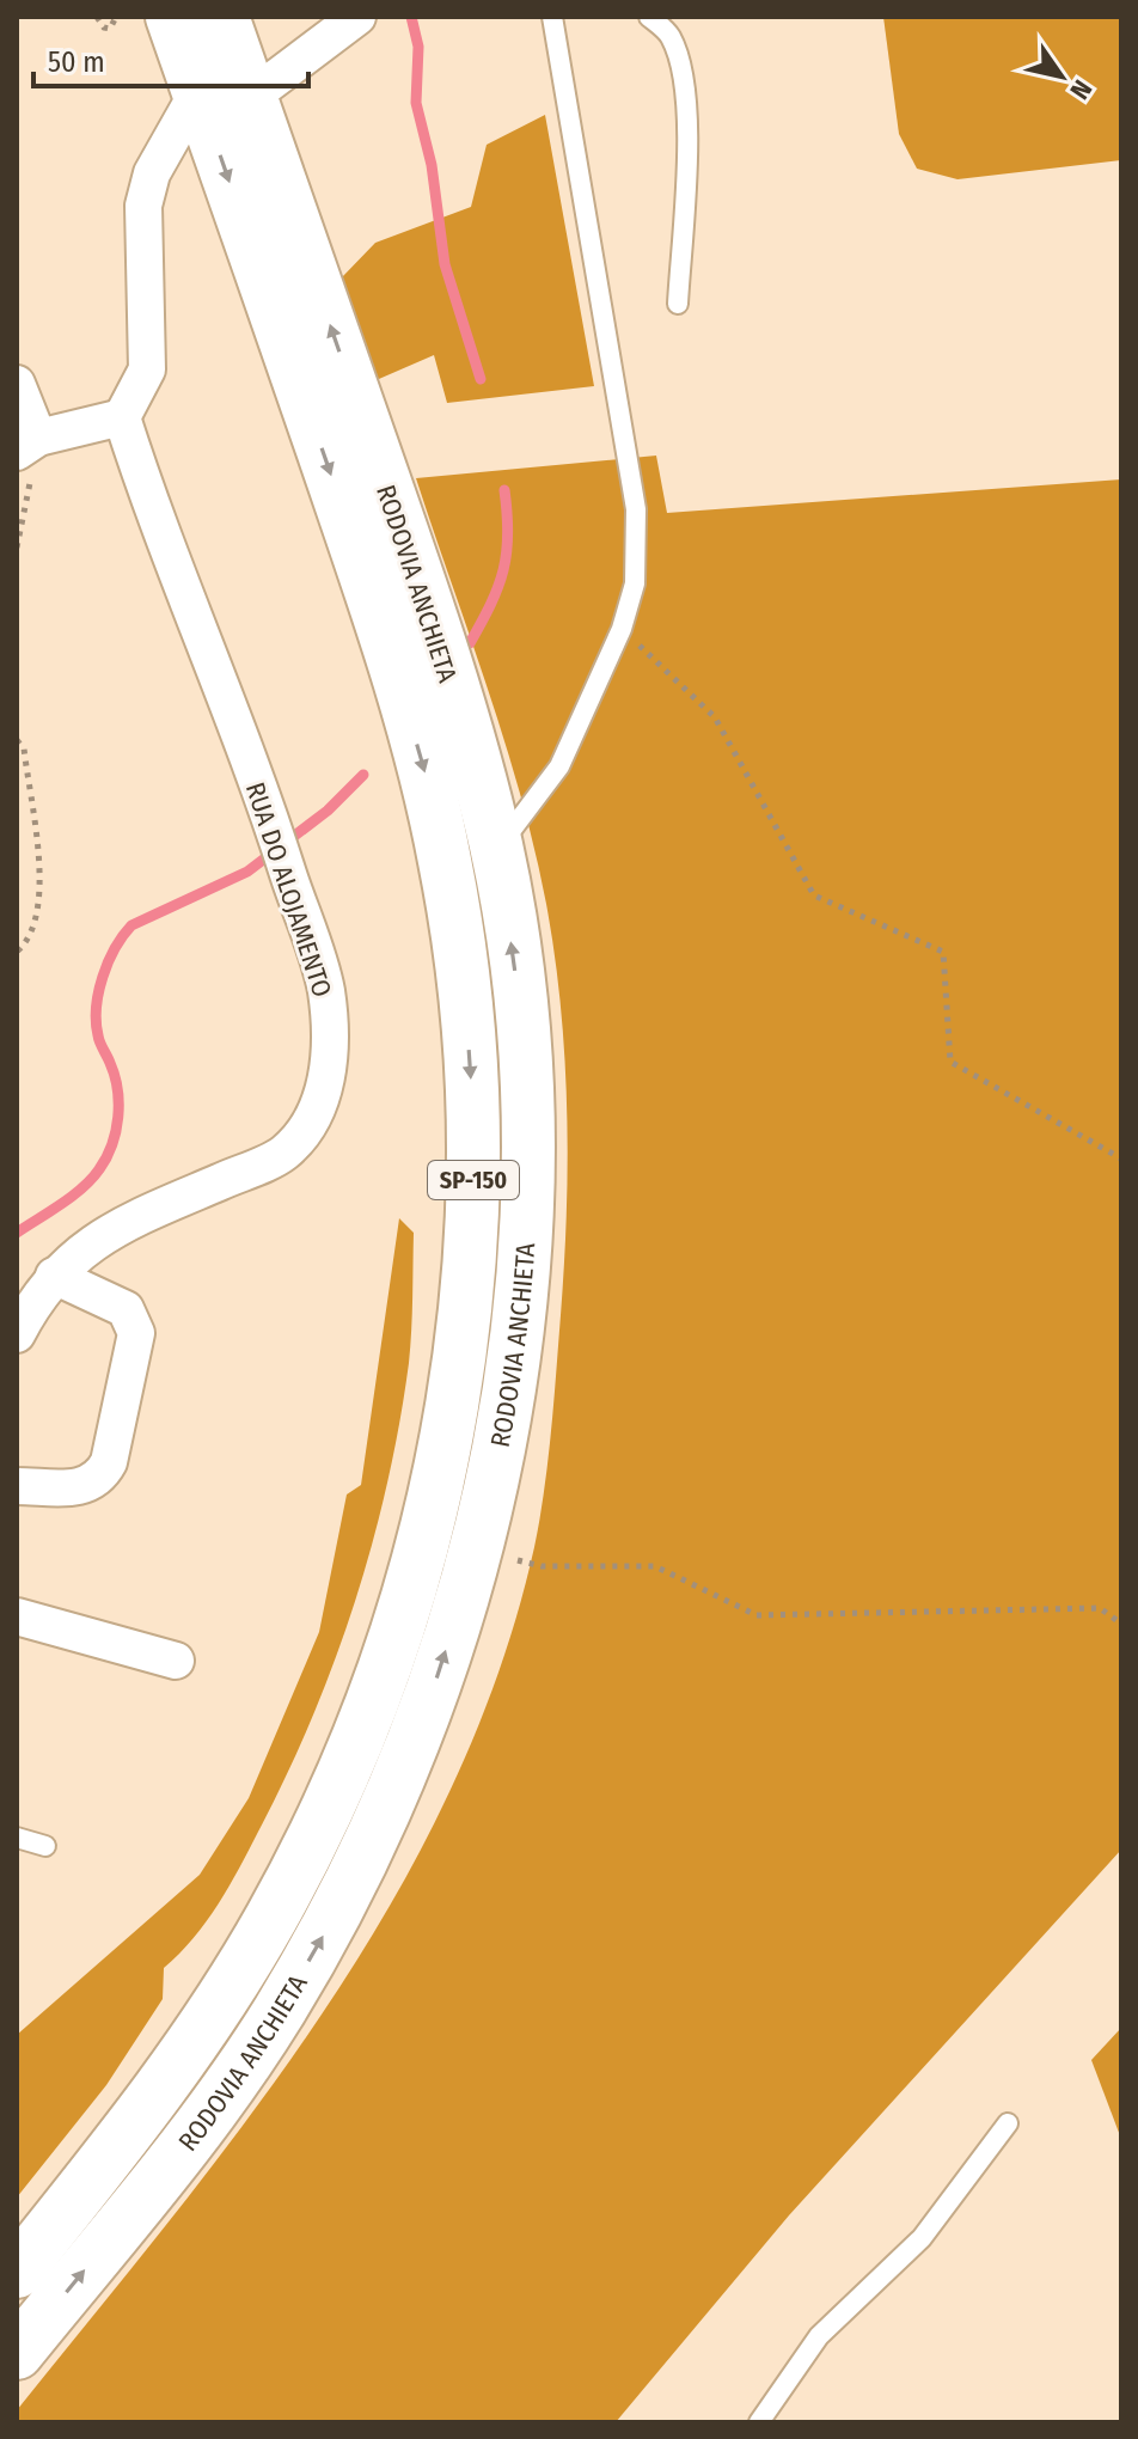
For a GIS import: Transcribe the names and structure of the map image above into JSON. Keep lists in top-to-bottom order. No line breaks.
{"streets":{"highway":["RODOVIA ANCHIETA","SP-150"],"street":["RUA DO ALOJAMENTO"]},"scale_bar":"50 m","north":"bottom right"}
